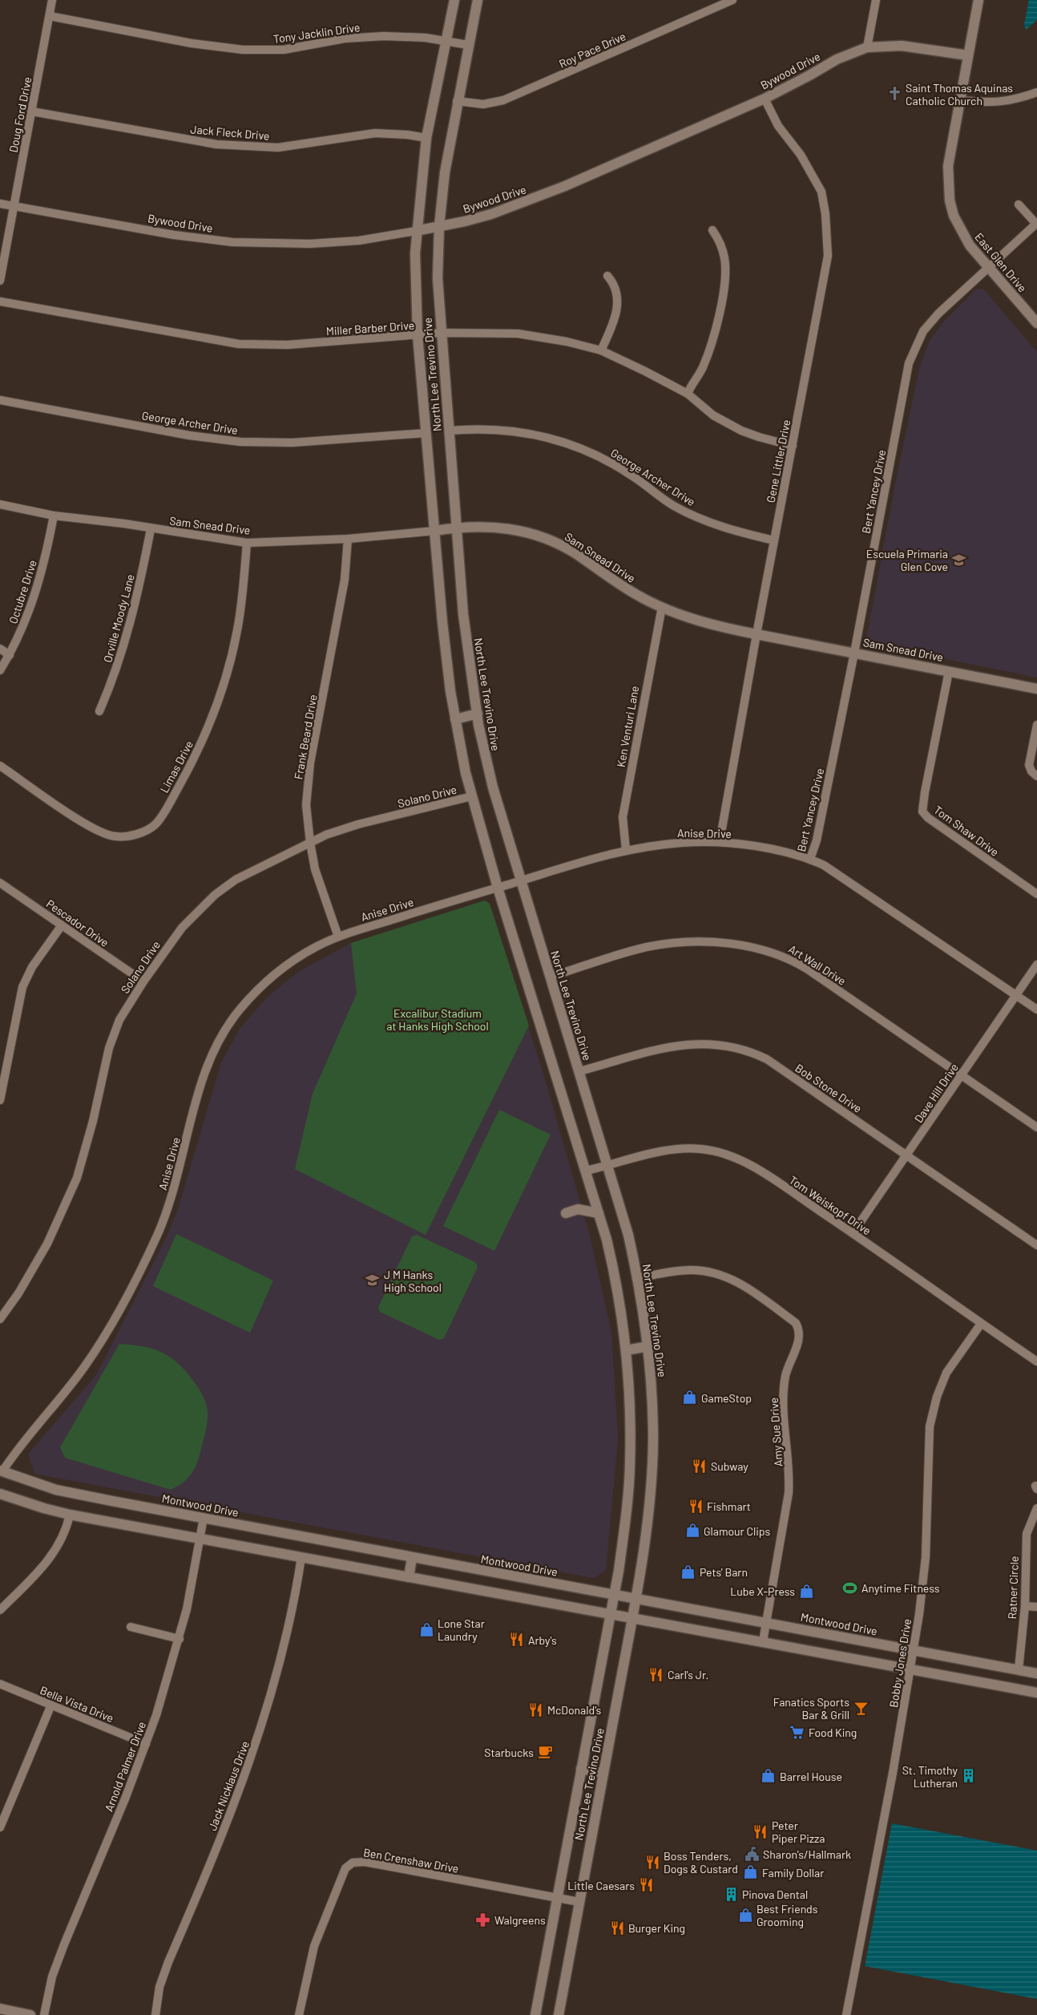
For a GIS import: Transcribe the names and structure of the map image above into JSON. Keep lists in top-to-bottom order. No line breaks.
{"streets":{"main road":["Bywood Drive","East Glen Drive","North Lee Trevino Drive","Sam Snead Drive","Montwood Drive"],"street":["Tony Jacklin Drive","Roy Pace Drive","Doug Ford Drive","Jack Fleck Drive","Miller Barber Drive","George Archer Drive","Gene Littler Drive","Bert Yancey Drive","Octubre Drive","Orville Moody Lane","Ken Venturi Lane","Frank Beard Drive","Limas Drive","Solano Drive","Tom Shaw Drive","Anise Drive","Pescador Drive","Art Wall Drive","Bob Stone Drive","Dave Hill Drive","Tom Weiskopf Drive","Amy Sue Drive","Ratner Circle","Bobby Jones Drive","Bella Vista Drive","Arnold Palmer Drive","Jack Nicklaus Drive","Ben Crenshaw Drive"]},"crossings":[["Tony Jacklin Drive","Doug Ford Drive"],["Tony Jacklin Drive","North Lee Trevino Drive"],["Roy Pace Drive","North Lee Trevino Drive"],["Bywood Drive","Doug Ford Drive"],["Bywood Drive","East Glen Drive"],["Bywood Drive","North Lee Trevino Drive"],["Bywood Drive","Gene Littler Drive"],["Doug Ford Drive","Jack Fleck Drive"],["Jack Fleck Drive","North Lee Trevino Drive"],["East Glen Drive","Bert Yancey Drive"],["Miller Barber Drive","North Lee Trevino Drive"],["Miller Barber Drive","Gene Littler Drive"],["North Lee Trevino Drive","George Archer Drive"],["North Lee Trevino Drive","Sam Snead Drive"],["North Lee Trevino Drive","Solano Drive"],["North Lee Trevino Drive","Anise Drive"],["North Lee Trevino Drive","Art Wall Drive"],["North Lee Trevino Drive","Bob Stone Drive"],["North Lee Trevino Drive","Tom Weiskopf Drive"],["North Lee Trevino Drive","Amy Sue Drive"],["North Lee Trevino Drive","Montwood Drive"],["North Lee Trevino Drive","Ben Crenshaw Drive"],["George Archer Drive","Gene Littler Drive"],["Gene Littler Drive","Sam Snead Drive"],["Gene Littler Drive","Anise Drive"],["Bert Yancey Drive","Sam Snead Drive"],["Bert Yancey Drive","Anise Drive"],["Sam Snead Drive","Octubre Drive"],["Sam Snead Drive","Orville Moody Lane"],["Sam Snead Drive","Ken Venturi Lane"],["Sam Snead Drive","Frank Beard Drive"],["Sam Snead Drive","Limas Drive"],["Sam Snead Drive","Tom Shaw Drive"],["Ken Venturi Lane","Anise Drive"],["Frank Beard Drive","Solano Drive"],["Frank Beard Drive","Anise Drive"],["Solano Drive","Pescador Drive"],["Anise Drive","Dave Hill Drive"],["Anise Drive","Montwood Drive"],["Art Wall Drive","Dave Hill Drive"],["Bob Stone Drive","Dave Hill Drive"],["Dave Hill Drive","Tom Weiskopf Drive"],["Tom Weiskopf Drive","Bobby Jones Drive"],["Amy Sue Drive","Montwood Drive"],["Montwood Drive","Ratner Circle"],["Montwood Drive","Bobby Jones Drive"],["Montwood Drive","Arnold Palmer Drive"],["Bella Vista Drive","Arnold Palmer Drive"]],"parks":["Excalibur Stadium at Hanks High School"],"places":{"church":["Saint Thomas Aquinas Catholic Church"],"school or university":["Escuela Primaria Glen Cove","J M Hanks High School"],"shop":["GameStop","Glamour Clips","Pets' Barn","Lube X-Press","Lone Star Laundry","Barrel House","Family Dollar","Best Friends Grooming"],"restaurant":["Subway","Fishmart","Arby's","Carl's Jr.","McDonald's","Peter Piper Pizza","Boss Tenders, Dogs & Custard","Little Caesars","Burger King"],"sports":["Anytime Fitness"],"bar":["Fanatics Sports Bar & Grill"],"supermarket":["Food King"],"cafe":["Starbucks"],"building":["St. Timothy Lutheran","Pinova Dental"],"public building":["Sharon's/Hallmark"],"pharmacy":["Walgreens"]}}
